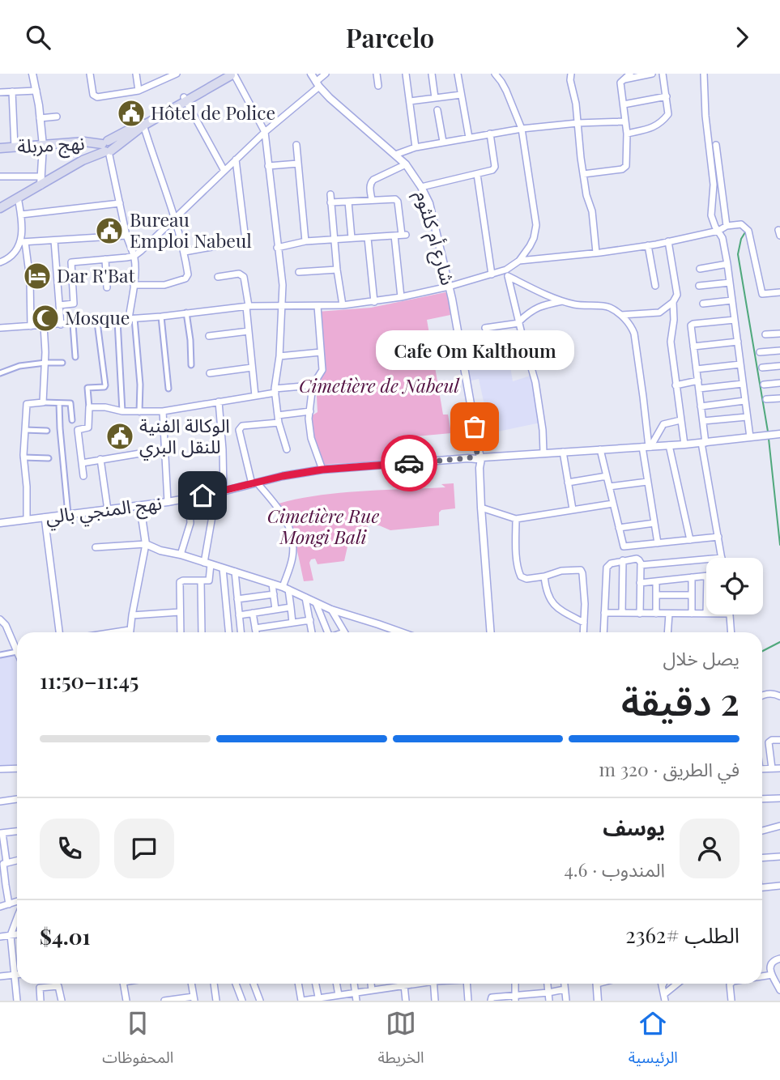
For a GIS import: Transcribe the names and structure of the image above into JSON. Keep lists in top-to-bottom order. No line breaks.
{"streets":{"main road":["نهج مربلة"],"street":["شارع أم كلثوم","نهج المنجي بالي"]},"crossings":[["شارع أم كلثوم","نهج المنجي بالي"]],"parks":["Cimetière de Nabeul","Cimetière Rue Mongi Bali"],"places":{"public building":["Hôtel de Police","Bureau Emploi Nabeul","الوكالة الفنية للنقل البري"],"hotel":["Dar R'Bat"],"mosque":["Mosque"],"other":["Cafe Om Kalthoum"]},"page":{"header":"Parcelo","bubble":"Cafe Om Kalthoum","heading":["2 دقيقة","يصل خلال","11:45–11:50"],"panel":["يوسف","المندوب · 4.6","الطلب #2362","$4.01"],"bar":"في الطريق · 320 m","tabs":["الرئيسية","الخريطة","المحفوظات"]}}
